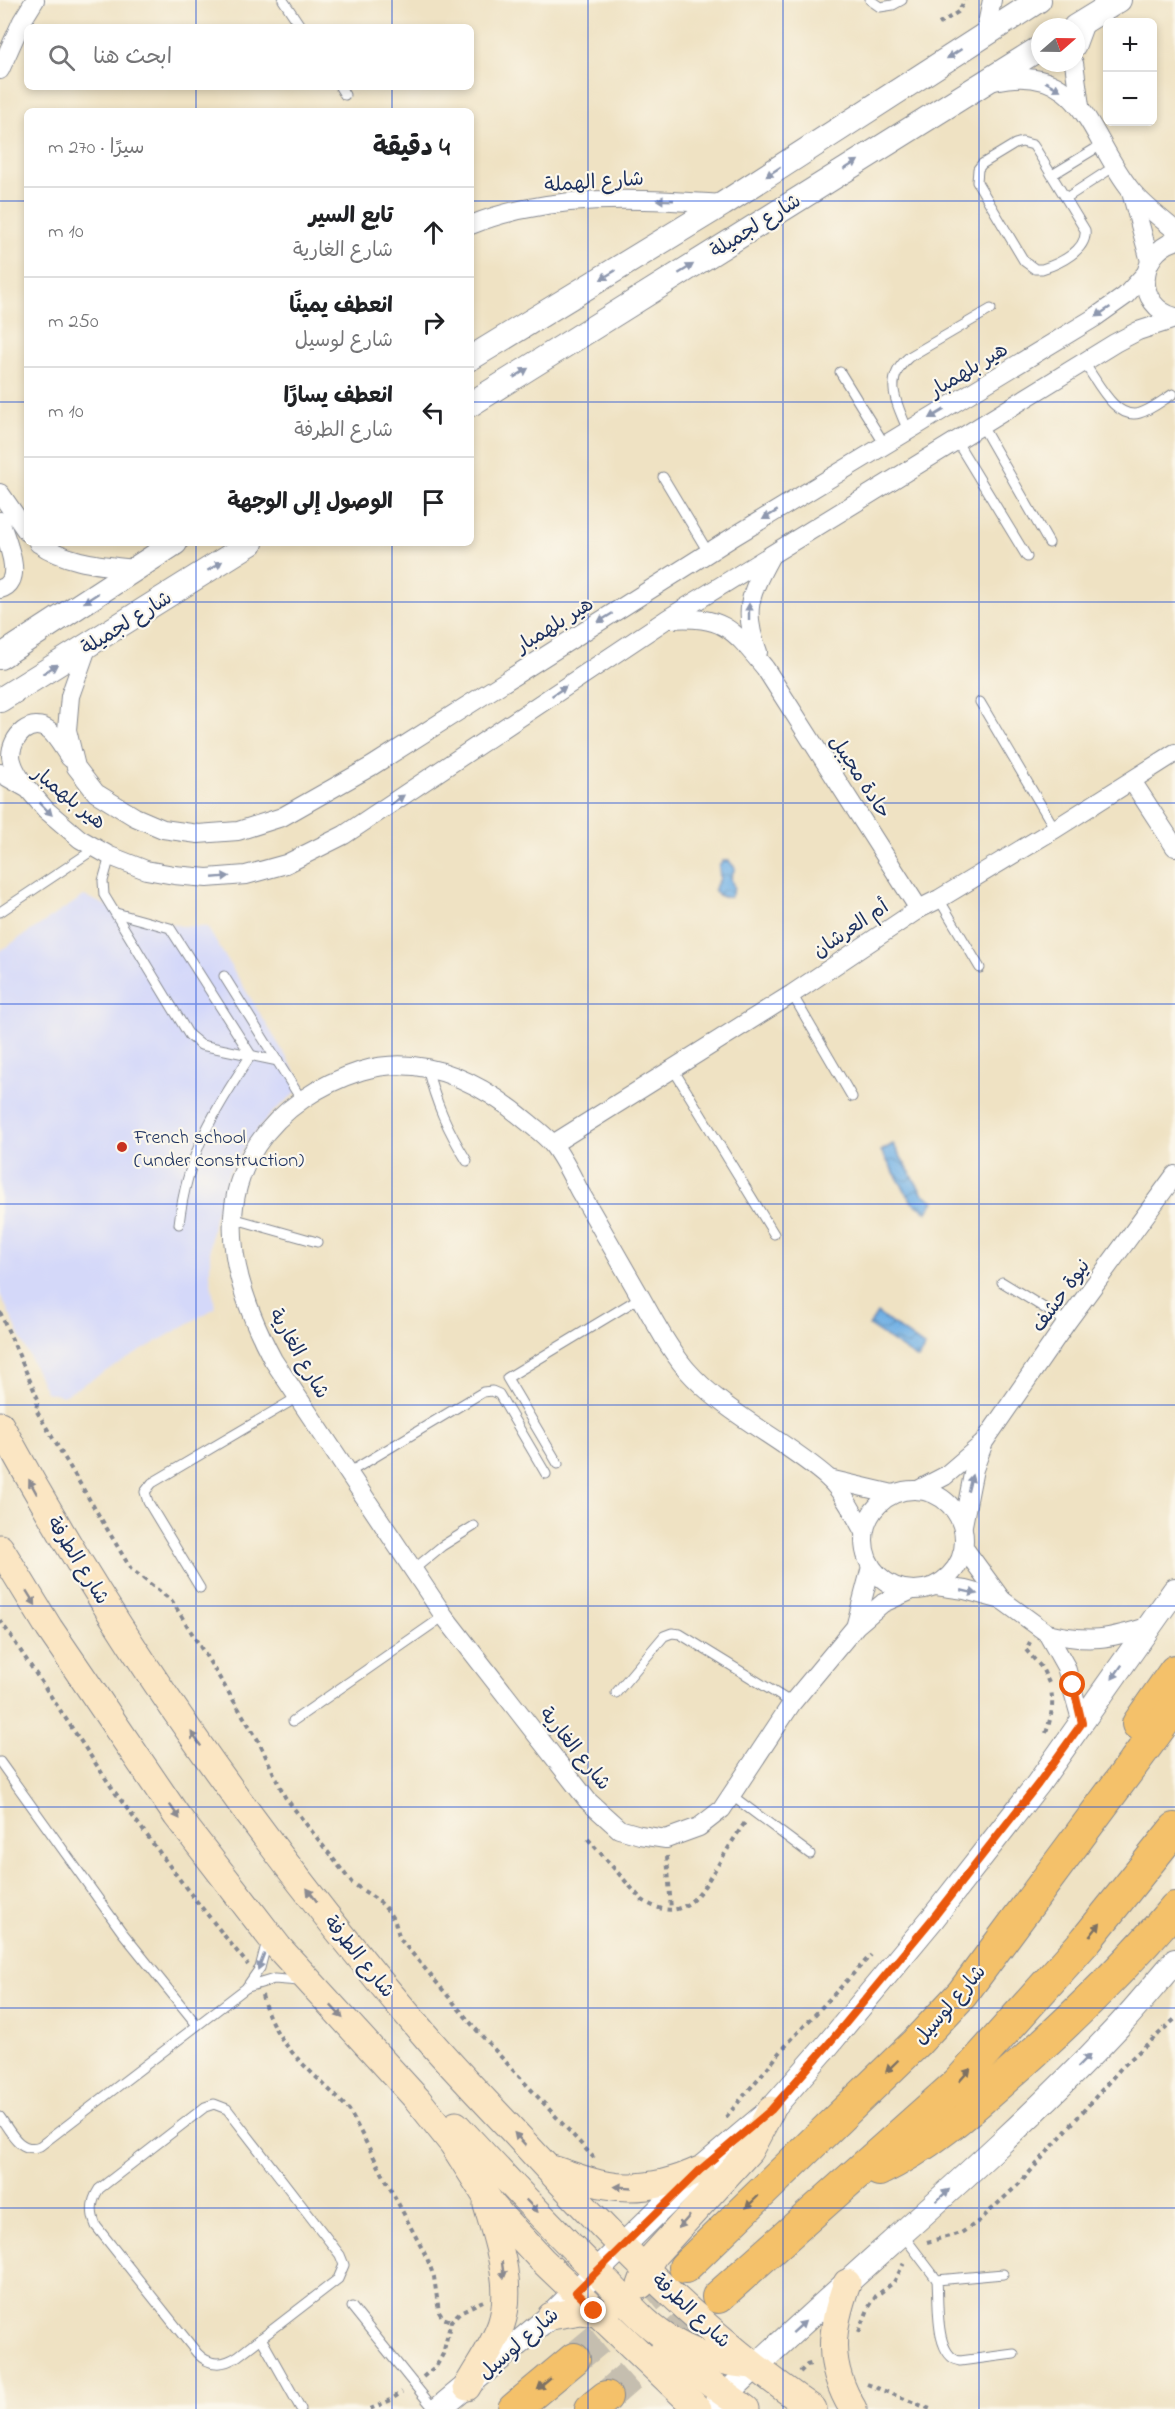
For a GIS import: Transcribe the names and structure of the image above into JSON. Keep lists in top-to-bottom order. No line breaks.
{"streets":{"highway":["شارع لوسيل"],"main road":["شارع الطرفة"],"street":["شارع الهملة","شارع لجميلة","هير بلهمبار","حادة مجيبل","أم العرشان","نيوة حشف","شارع الغارية"]},"crossings":[["شارع الهملة","شارع لجميلة"],["شارع لجميلة","هير بلهمبار"],["هير بلهمبار","حادة مجيبل"],["حادة مجيبل","أم العرشان"],["أم العرشان","شارع الغارية"],["نيوة حشف","شارع الغارية"],["شارع الطرفة","شارع لوسيل"]],"one_way":["شارع الهملة"],"places":["French school (under construction)"],"north":"right","page":{"map_buttons":["+","−"],"search":"ابحث هنا","heading":["4 دقيقة","سيرًا · 270 m"],"list":[["تابع السير","شارع الغارية","10 m"],["انعطف يمينًا","شارع لوسيل","250 m"],["انعطف يسارًا","شارع الطرفة","10 m"],"الوصول إلى الوجهة"]}}
